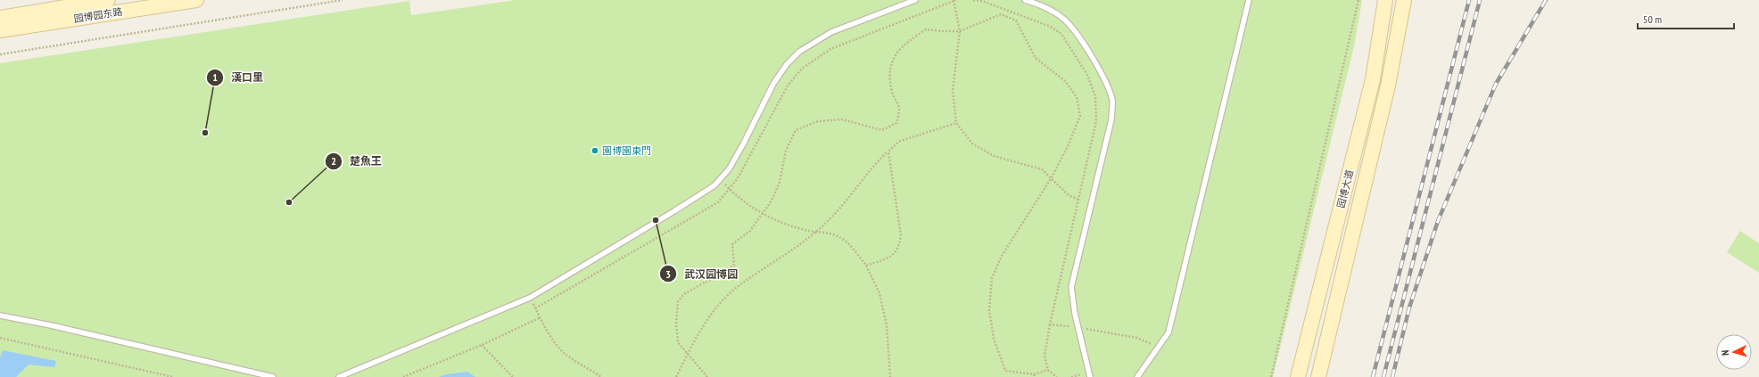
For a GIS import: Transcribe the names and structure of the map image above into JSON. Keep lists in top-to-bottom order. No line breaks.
{"streets":{"main road":["园博园东路","园博大道"]},"places":["漢口里","園博園東門","楚魚王","武汉园博园"],"scale_bar":"50 m","north":"left"}
